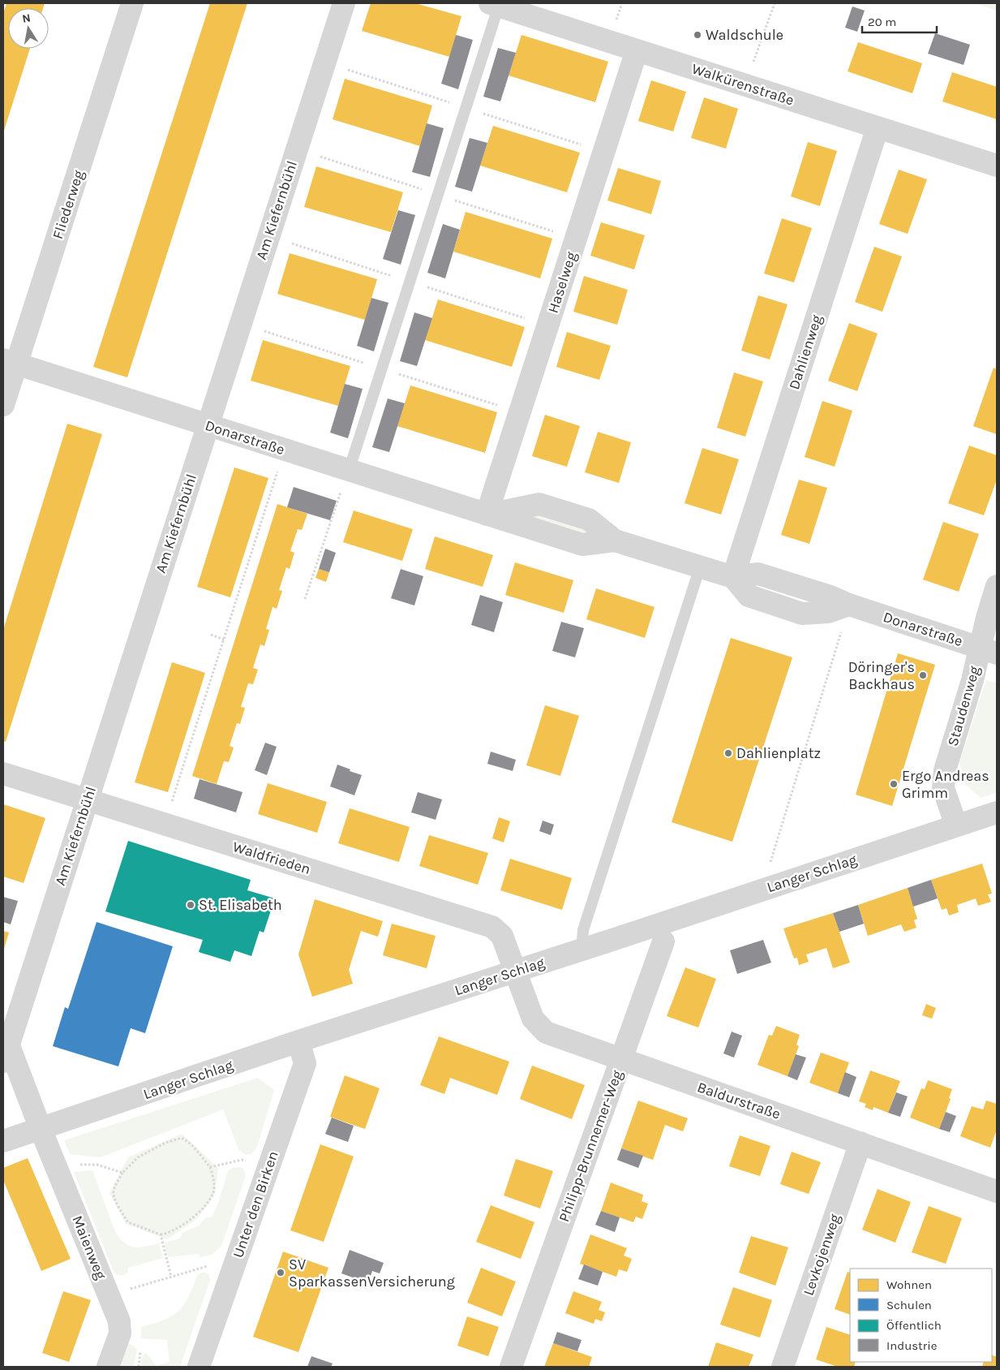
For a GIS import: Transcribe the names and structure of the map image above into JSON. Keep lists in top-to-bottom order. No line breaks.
{"streets":{"street":["Walkürenstraße","Fliederweg","Am Kiefernbühl","Haselweg","Dahlienweg","Donarstraße","Staudenweg","Waldfrieden","Langer Schlag","Baldurstraße","Philipp-Brunnemer-Weg","Unter den Birken","Maienweg","Levkojenweg"]},"crossings":[["Walkürenstraße","Haselweg"],["Walkürenstraße","Dahlienweg"],["Fliederweg","Donarstraße"],["Am Kiefernbühl","Donarstraße"],["Am Kiefernbühl","Waldfrieden"],["Am Kiefernbühl","Langer Schlag"],["Am Kiefernbühl","Maienweg"],["Haselweg","Donarstraße"],["Dahlienweg","Donarstraße"],["Donarstraße","Staudenweg"],["Staudenweg","Langer Schlag"],["Waldfrieden","Langer Schlag"],["Waldfrieden","Baldurstraße"],["Langer Schlag","Baldurstraße"],["Langer Schlag","Philipp-Brunnemer-Weg"],["Langer Schlag","Unter den Birken"],["Langer Schlag","Maienweg"],["Baldurstraße","Philipp-Brunnemer-Weg"],["Baldurstraße","Levkojenweg"]],"places":["Waldschule","Döringer's Backhaus","Dahlienplatz","Ergo Andreas Grimm","St. Elisabeth","SV SparkassenVersicherung"],"legend":["Wohnen","Schulen","Öffentlich","Industrie"],"scale_bar":"20 m","north":"top"}
